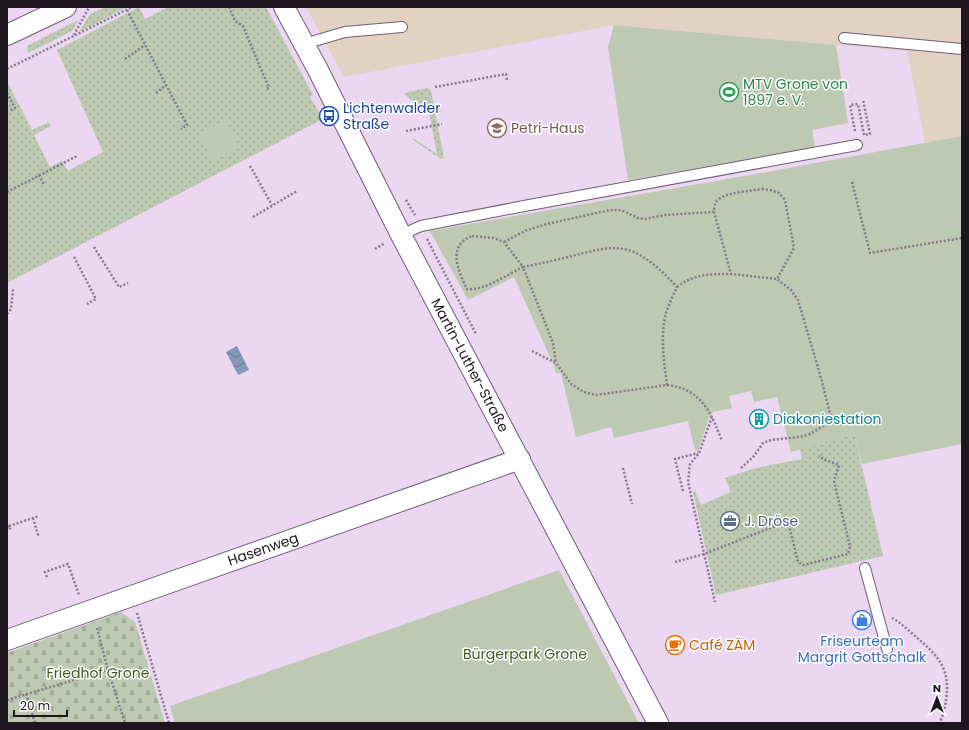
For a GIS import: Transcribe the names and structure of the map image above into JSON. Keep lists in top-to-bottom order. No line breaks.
{"streets":{"street":["Martin-Luther-Straße","Hasenweg"]},"crossings":[["Martin-Luther-Straße","Hasenweg"]],"parks":["Bürgerpark Grone","Friedhof Grone"],"places":{"sports":["MTV Grone von 1897 e. V."],"bus stop":["Lichtenwalder Straße"],"school or university":["Petri-Haus"],"building":["Diakoniestation"],"office":["J. Dröse"],"shop":["Friseurteam Margrit Gottschalk"],"cafe":["Café ZÄM"]},"scale_bar":"20 m","north":"top"}
